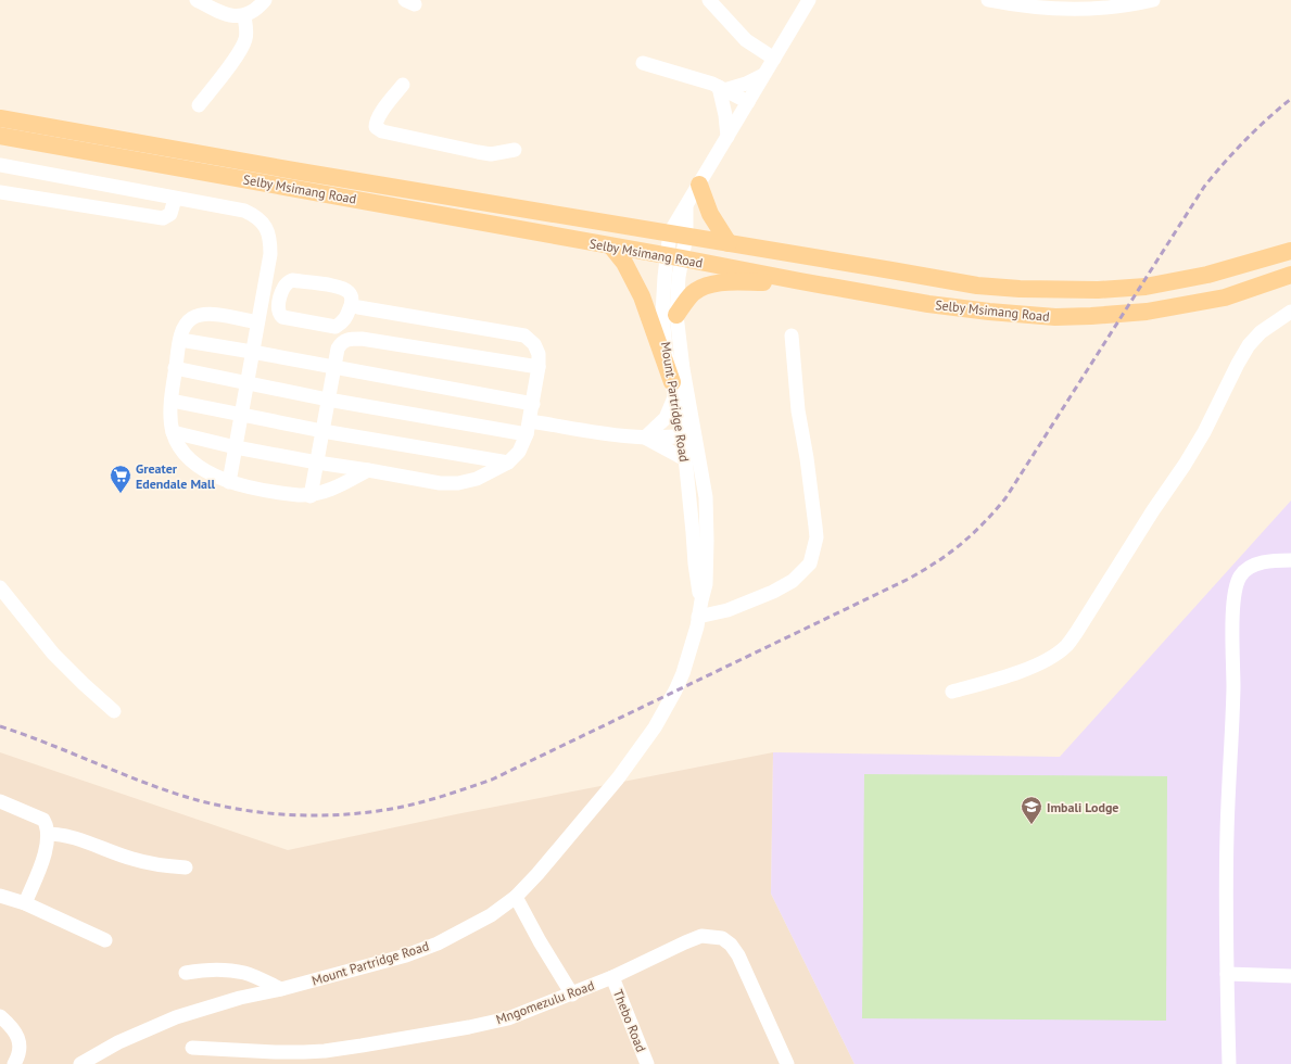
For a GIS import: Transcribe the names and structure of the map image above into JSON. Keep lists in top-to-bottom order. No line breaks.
{"streets":{"main road":["Selby Msimang Road"],"street":["Mount Partridge Road","Mngomezulu Road","Thebo Road"]},"crossings":[["Selby Msimang Road","Mount Partridge Road"],["Mngomezulu Road","Thebo Road"]],"places":{"supermarket":["Greater Edendale Mall"],"school or university":["Imbali Lodge"]}}
